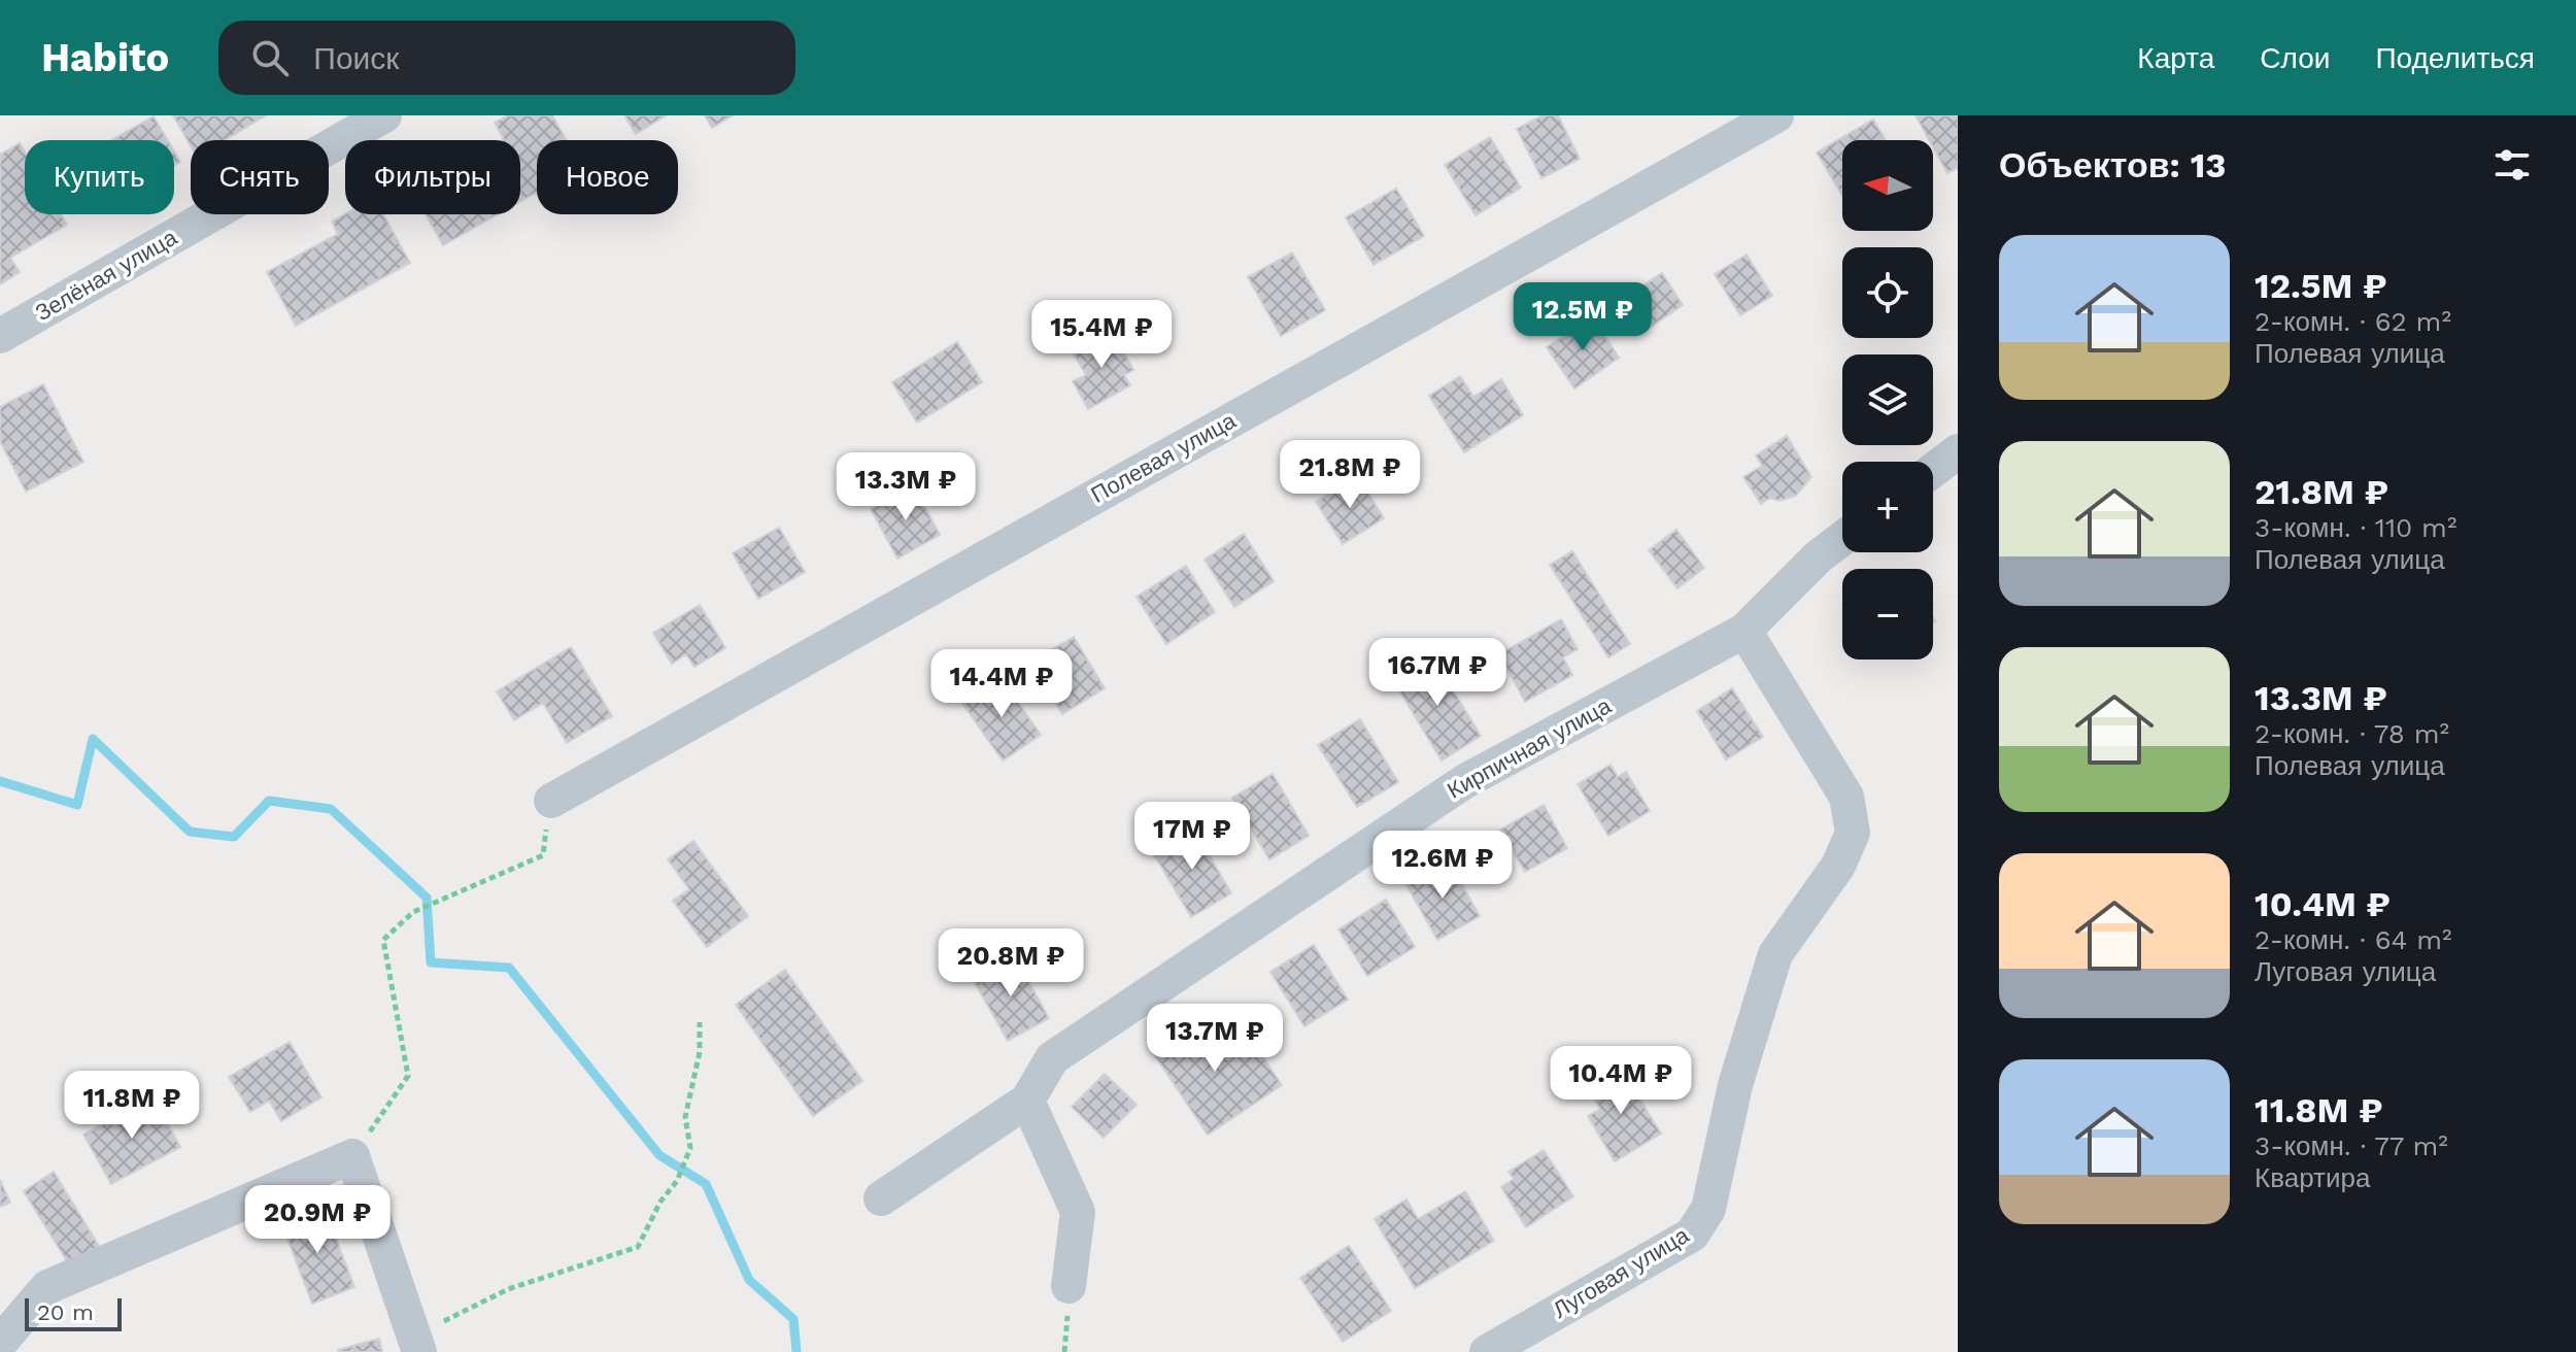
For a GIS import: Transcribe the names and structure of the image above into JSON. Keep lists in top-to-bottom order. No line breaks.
{"streets":{"street":["Зелёная улица","Полевая улица","Кирпичная улица","Луговая улица"]},"crossings":[["Кирпичная улица","Луговая улица"]],"scale_bar":"20 m","north":"left","page":{"header":"Habito","search":"Поиск","nav":["Карта","Слои","Поделиться"],"heading":"Объектов: 13","map_buttons":["+","−"],"chip":["Купить","Снять","Фильтры","Новое"],"list":[{"name":"12.5M ₽","note":"2-комн. · 62 m² · Полевая улица"},{"name":"21.8M ₽","note":"3-комн. · 110 m² · Полевая улица"},{"name":"13.3M ₽","note":"2-комн. · 78 m² · Полевая улица"},{"name":"10.4M ₽","note":"2-комн. · 64 m² · Луговая улица"},{"name":"11.8M ₽","note":"3-комн. · 77 m² · Квартира"}],"price":["12.5M ₽","15.4M ₽","21.8M ₽","13.3M ₽","16.7M ₽","14.4M ₽","17M ₽","12.6M ₽","20.8M ₽","13.7M ₽","10.4M ₽","11.8M ₽","20.9M ₽"],"scale":"20 m"}}
